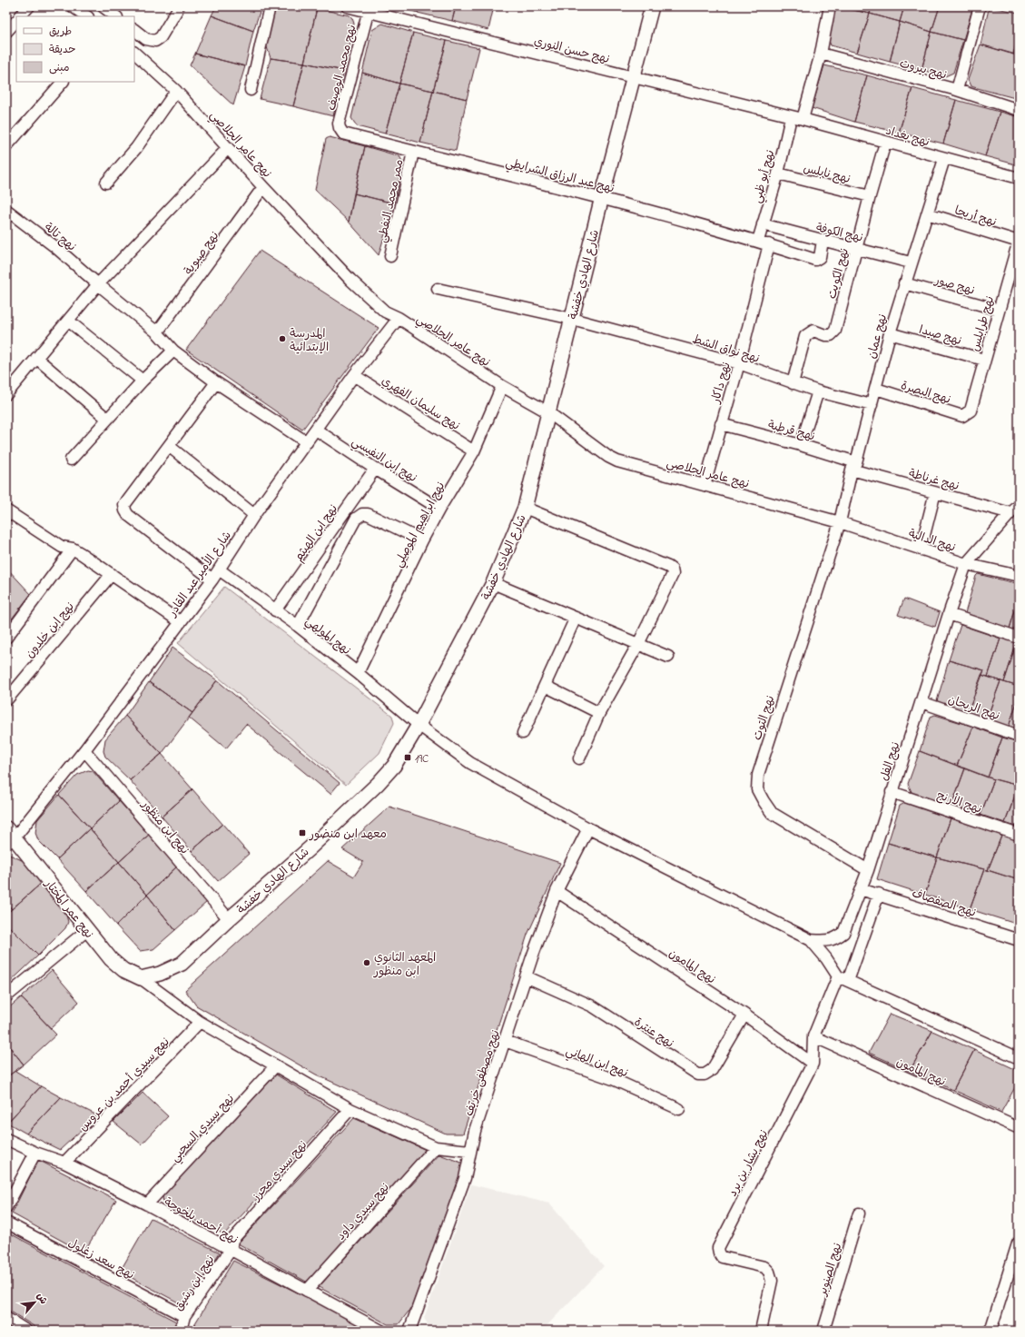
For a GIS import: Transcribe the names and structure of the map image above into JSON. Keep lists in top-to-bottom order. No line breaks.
{"streets":{"street":["نهج حسن النوري","نهج محمد الوصيف","نهج بيروت","نهج بغداد","نهج عامر الجلاصي","نهج نابلس","نهج عبد الرزاق الشرايطي","نهج أبو ظبي","ممر محمد النفطي","نهج أريحا","نهج الكوفة","نهج تالة","نهج صبوية","نهج الكويت","شارع الهادي خفشة","نهج صور","نهج طرابلس","نهج صيدا","نهج عمان","نهج نواق الشط","نهج داكار","نهج البصرة","نهج سليمان الفهري","نهج قرطبة","نهج إبن النفيسي","نهج غرناطة","نهج ابراهيم الموصلي","نهج ابن الهيثم","نهج الدالية","شارع الأمير عبد القادر","نهج ابن خلدون","نهج المولهي","نهج الريحان","نهج التوت","نهج الفل","نهج الأرنج","نهج ابن منظور","نهج الصفصاف","نهج عمر المختار","نهج المامون","نهج عنترة","نهج ابن الهاني","نهج المأمون","نهج مصطفى خريّف","نهج سيدي أحمد بن عروس","نهج سيدي السحبي","نهج بشار بن برد","نهج سيدي محرز","نهج سيدي داود","نهج أحمد بلخوجة","نهج سعد زغلول","نهج الصنوبر","نهج إبن رشيق"]},"crossings":[["نهج حسن النوري","نهج محمد الوصيف"],["نهج حسن النوري","نهج بغداد"],["نهج حسن النوري","نهج أبو ظبي"],["نهج حسن النوري","شارع الهادي خفشة"],["نهج محمد الوصيف","نهج عبد الرزاق الشرايطي"],["نهج بغداد","نهج أبو ظبي"],["نهج بغداد","نهج الكويت"],["نهج بغداد","نهج عمان"],["نهج عامر الجلاصي","نهج صبوية"],["نهج عامر الجلاصي","شارع الهادي خفشة"],["نهج عامر الجلاصي","نهج عمان"],["نهج عامر الجلاصي","نهج داكار"],["نهج عامر الجلاصي","نهج ابراهيم الموصلي"],["نهج عامر الجلاصي","نهج الدالية"],["نهج عامر الجلاصي","شارع الأمير عبد القادر"],["نهج عامر الجلاصي","نهج التوت"],["نهج نابلس","نهج أبو ظبي"],["نهج نابلس","نهج الكويت"],["نهج عبد الرزاق الشرايطي","نهج أبو ظبي"],["نهج عبد الرزاق الشرايطي","ممر محمد النفطي"],["نهج عبد الرزاق الشرايطي","نهج الكوفة"],["نهج عبد الرزاق الشرايطي","شارع الهادي خفشة"],["نهج عبد الرزاق الشرايطي","نهج داكار"],["نهج أبو ظبي","نهج الكوفة"],["نهج أريحا","نهج طرابلس"],["نهج أريحا","نهج عمان"],["نهج الكوفة","نهج الكويت"],["نهج الكوفة","نهج عمان"],["نهج تالة","نهج صبوية"],["نهج تالة","شارع الأمير عبد القادر"],["نهج الكويت","نهج نواق الشط"],["شارع الهادي خفشة","نهج نواق الشط"],["شارع الهادي خفشة","نهج المولهي"],["شارع الهادي خفشة","نهج ابن منظور"],["شارع الهادي خفشة","نهج عمر المختار"],["نهج صور","نهج طرابلس"],["نهج صور","نهج عمان"],["نهج طرابلس","نهج صيدا"],["نهج طرابلس","نهج البصرة"],["نهج صيدا","نهج عمان"],["نهج عمان","نهج نواق الشط"],["نهج عمان","نهج البصرة"],["نهج عمان","نهج قرطبة"],["نهج عمان","نهج غرناطة"],["نهج عمان","نهج الدالية"],["نهج عمان","نهج التوت"],["نهج نواق الشط","نهج داكار"],["نهج داكار","نهج قرطبة"],["نهج سليمان الفهري","نهج ابراهيم الموصلي"],["نهج سليمان الفهري","شارع الأمير عبد القادر"],["نهج قرطبة","نهج غرناطة"],["نهج إبن النفيسي","نهج ابراهيم الموصلي"],["نهج إبن النفيسي","نهج ابن الهيثم"],["نهج إبن النفيسي","شارع الأمير عبد القادر"],["نهج ابراهيم الموصلي","نهج المولهي"],["نهج ابن الهيثم","نهج المولهي"],["نهج الدالية","نهج التوت"],["نهج الدالية","نهج الفل"],["شارع الأمير عبد القادر","نهج المولهي"],["شارع الأمير عبد القادر","نهج ابن منظور"],["شارع الأمير عبد القادر","نهج عمر المختار"],["نهج المولهي","نهج الفل"],["نهج المولهي","نهج مصطفى خريّف"],["نهج الريحان","نهج الفل"],["نهج التوت","نهج الفل"],["نهج الفل","نهج الأرنج"],["نهج الفل","نهج الصفصاف"],["نهج الصفصاف","نهج بشار بن برد"],["نهج المامون","نهج عنترة"],["نهج المامون","نهج مصطفى خريّف"],["نهج المامون","نهج بشار بن برد"],["نهج عنترة","نهج مصطفى خريّف"],["نهج ابن الهاني","نهج مصطفى خريّف"],["نهج المأمون","نهج بشار بن برد"],["نهج سيدي أحمد بن عروس","نهج أحمد بلخوجة"],["نهج سيدي السحبي","نهج أحمد بلخوجة"],["نهج سيدي محرز","نهج أحمد بلخوجة"],["نهج سيدي محرز","نهج إبن رشيق"],["نهج سيدي داود","نهج أحمد بلخوجة"],["نهج أحمد بلخوجة","نهج إبن رشيق"],["نهج سعد زغلول","نهج إبن رشيق"]],"places":{"other":["المدرسة الإبتدائية","المعهد الثانوي ابن منظور"],"transit":["19C","معهد ابن منضور"]},"legend":["طريق","حديقة","مبنى"],"north":"top right"}
